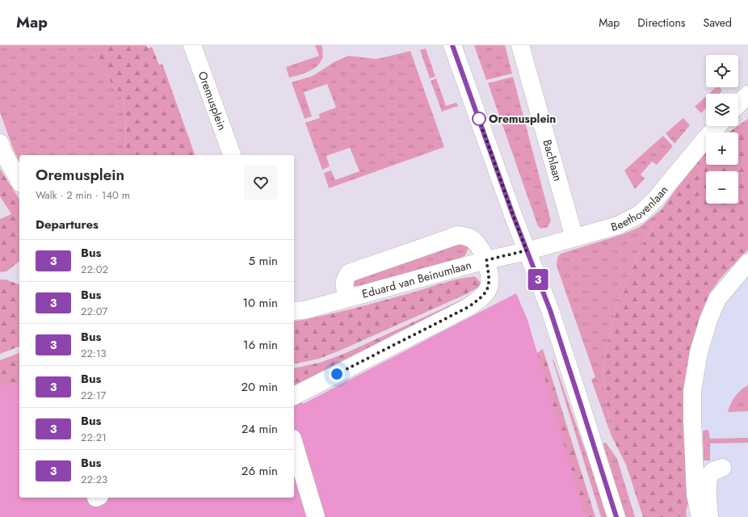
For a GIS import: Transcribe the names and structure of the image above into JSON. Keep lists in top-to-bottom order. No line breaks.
{"streets":{"street":["Oremusplein","Bachlaan","Beethovenlaan","Eduard van Beinumlaan"]},"crossings":[["Bachlaan","Beethovenlaan"],["Beethovenlaan","Eduard van Beinumlaan"]],"places":["Oremusplein"],"lines":["bus line 3"],"page":{"header":"Map","nav":["Map","Directions","Saved"],"on_map":"3","map_buttons":["+","−"],"heading":[["Oremusplein","Walk · 2 min · 140 m"],"Departures"],"list":[{"mark":"3","name":"Bus","note":"22:02","value":"5 min"},{"mark":"3","name":"Bus","note":"22:07","value":"10 min"},{"mark":"3","name":"Bus","note":"22:13","value":"16 min"},{"mark":"3","name":"Bus","note":"22:17","value":"20 min"},{"mark":"3","name":"Bus","note":"22:21","value":"24 min"},{"mark":"3","name":"Bus","note":"22:23","value":"26 min"}]}}
